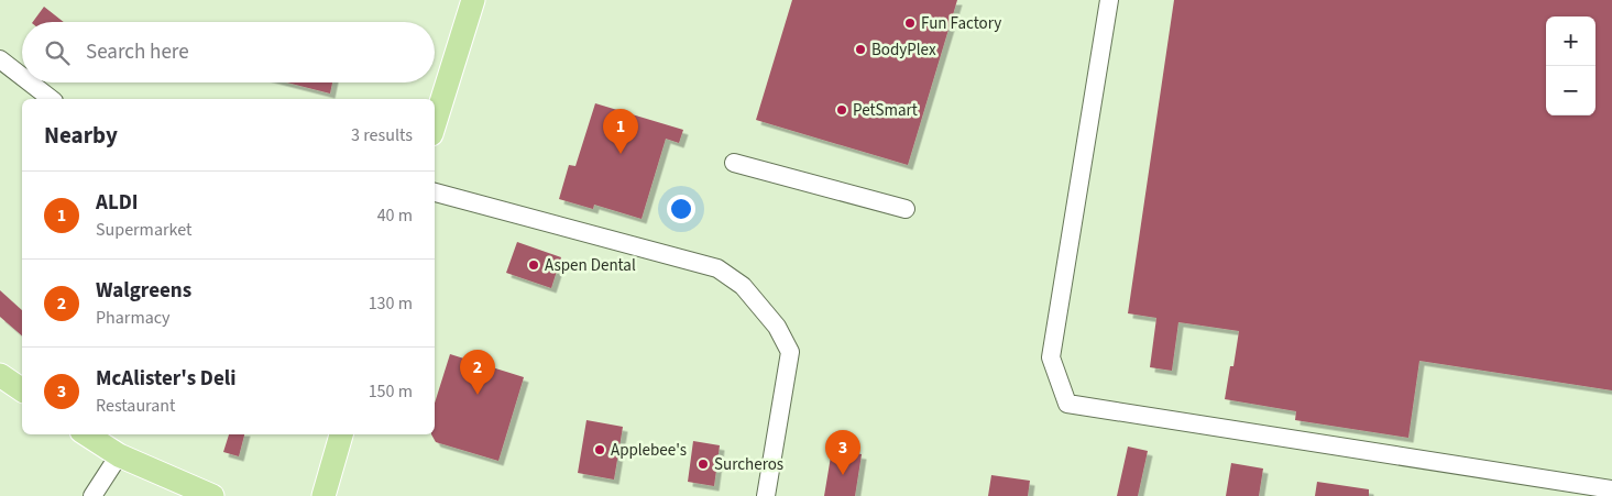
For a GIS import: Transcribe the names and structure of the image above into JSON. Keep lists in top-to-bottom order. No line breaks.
{"places":["Fun Factory","BodyPlex","PetSmart","Aspen Dental","Applebee's","Surcheros"],"page":{"map_buttons":["+","−"],"search":"Search here","heading":["Nearby","3 results"],"pins":["1","2","3"],"list":[{"mark":"1","name":"ALDI","note":"Supermarket","value":"40 m"},{"mark":"2","name":"Walgreens","note":"Pharmacy","value":"130 m"},{"mark":"3","name":"McAlister's Deli","note":"Restaurant","value":"150 m"}]}}
